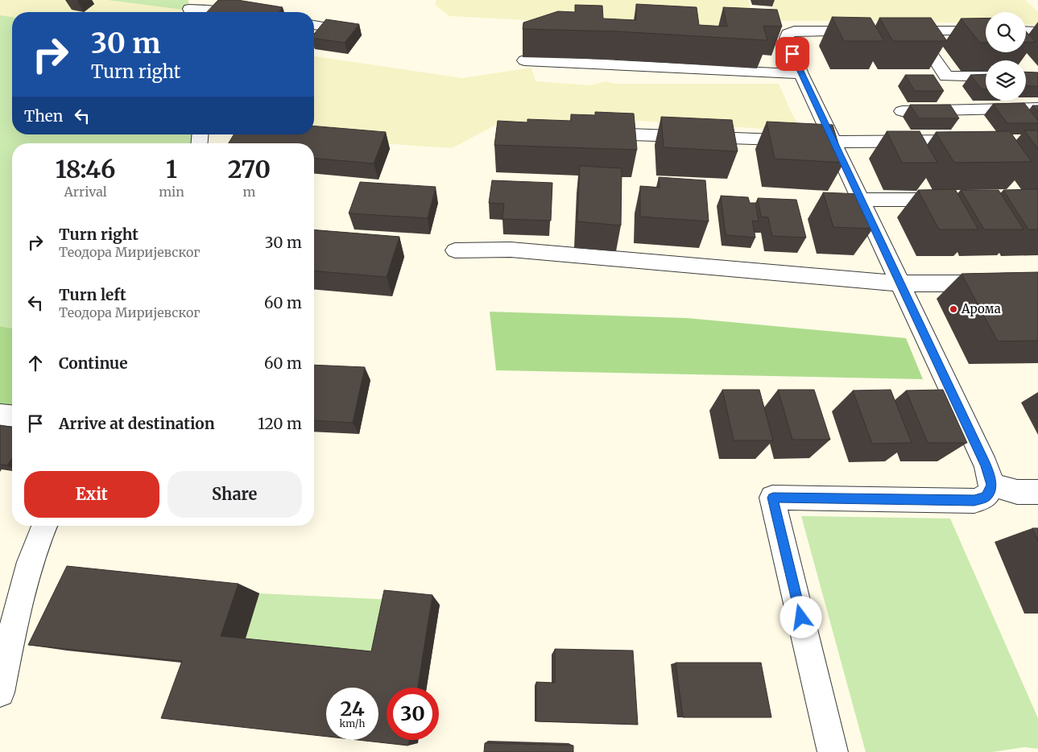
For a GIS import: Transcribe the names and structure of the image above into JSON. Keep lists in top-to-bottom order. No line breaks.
{"places":["Арома"],"page":{"turn":["30 m","Turn right"],"then":"Then","eta":["18:46","Arrival","1","min","270","m"],"list":[{"name":"Turn right","note":"Теодора Миријевског","value":"30 m"},{"name":"Turn left","note":"Теодора Миријевског","value":"60 m"},{"name":"Continue","value":"60 m"},{"name":"Arrive at destination","value":"120 m"}],"buttons":["Exit","Share"],"speed":"24 km/h","limit":"30"}}
